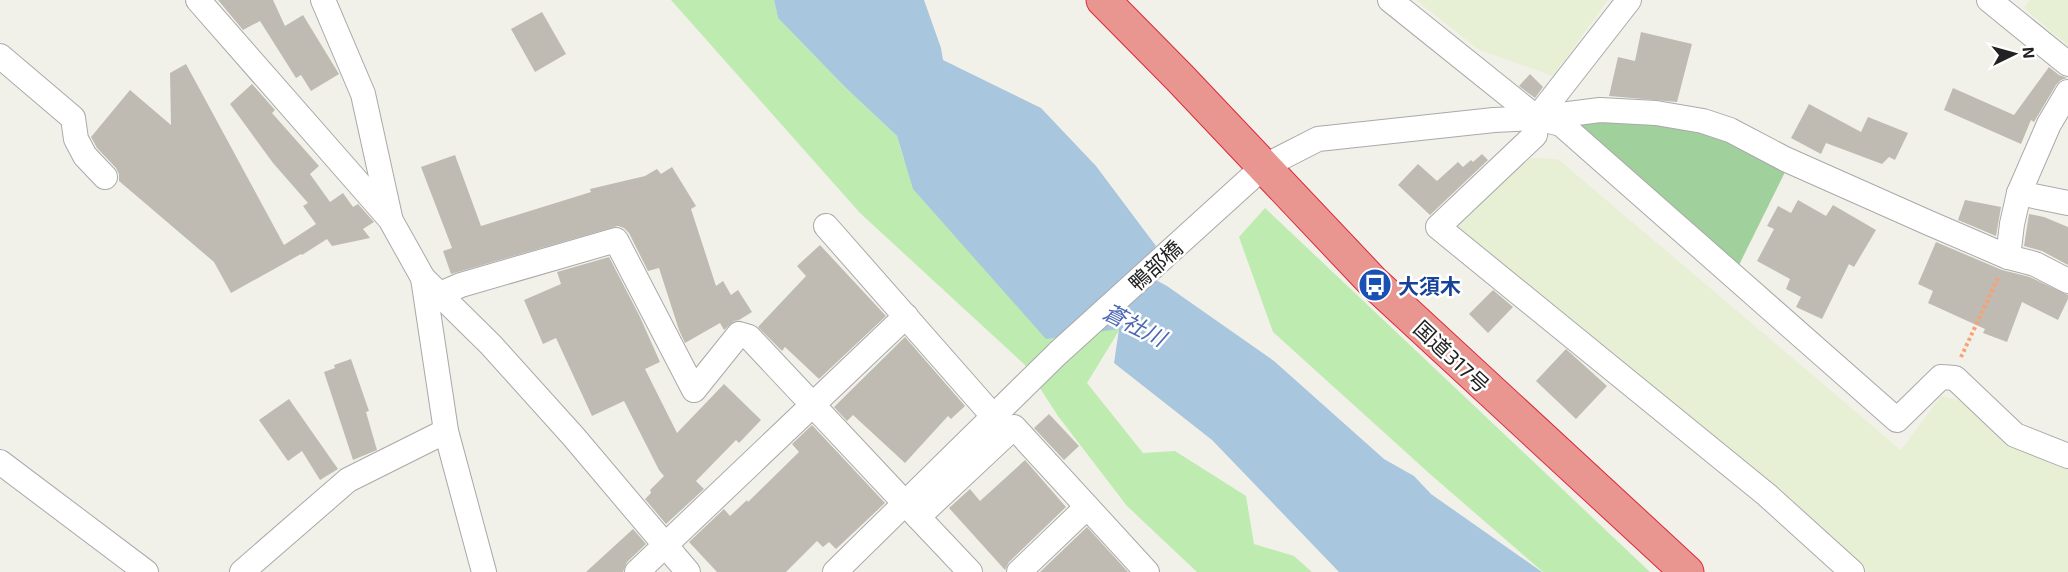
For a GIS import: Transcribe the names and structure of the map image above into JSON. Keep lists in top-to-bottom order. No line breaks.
{"streets":{"highway":["国道317号"],"street":["鴨部橋"]},"crossings":[["鴨部橋","国道317号"]],"water":["蒼社川"],"places":{"bus stop":["大須木"]},"north":"right"}
